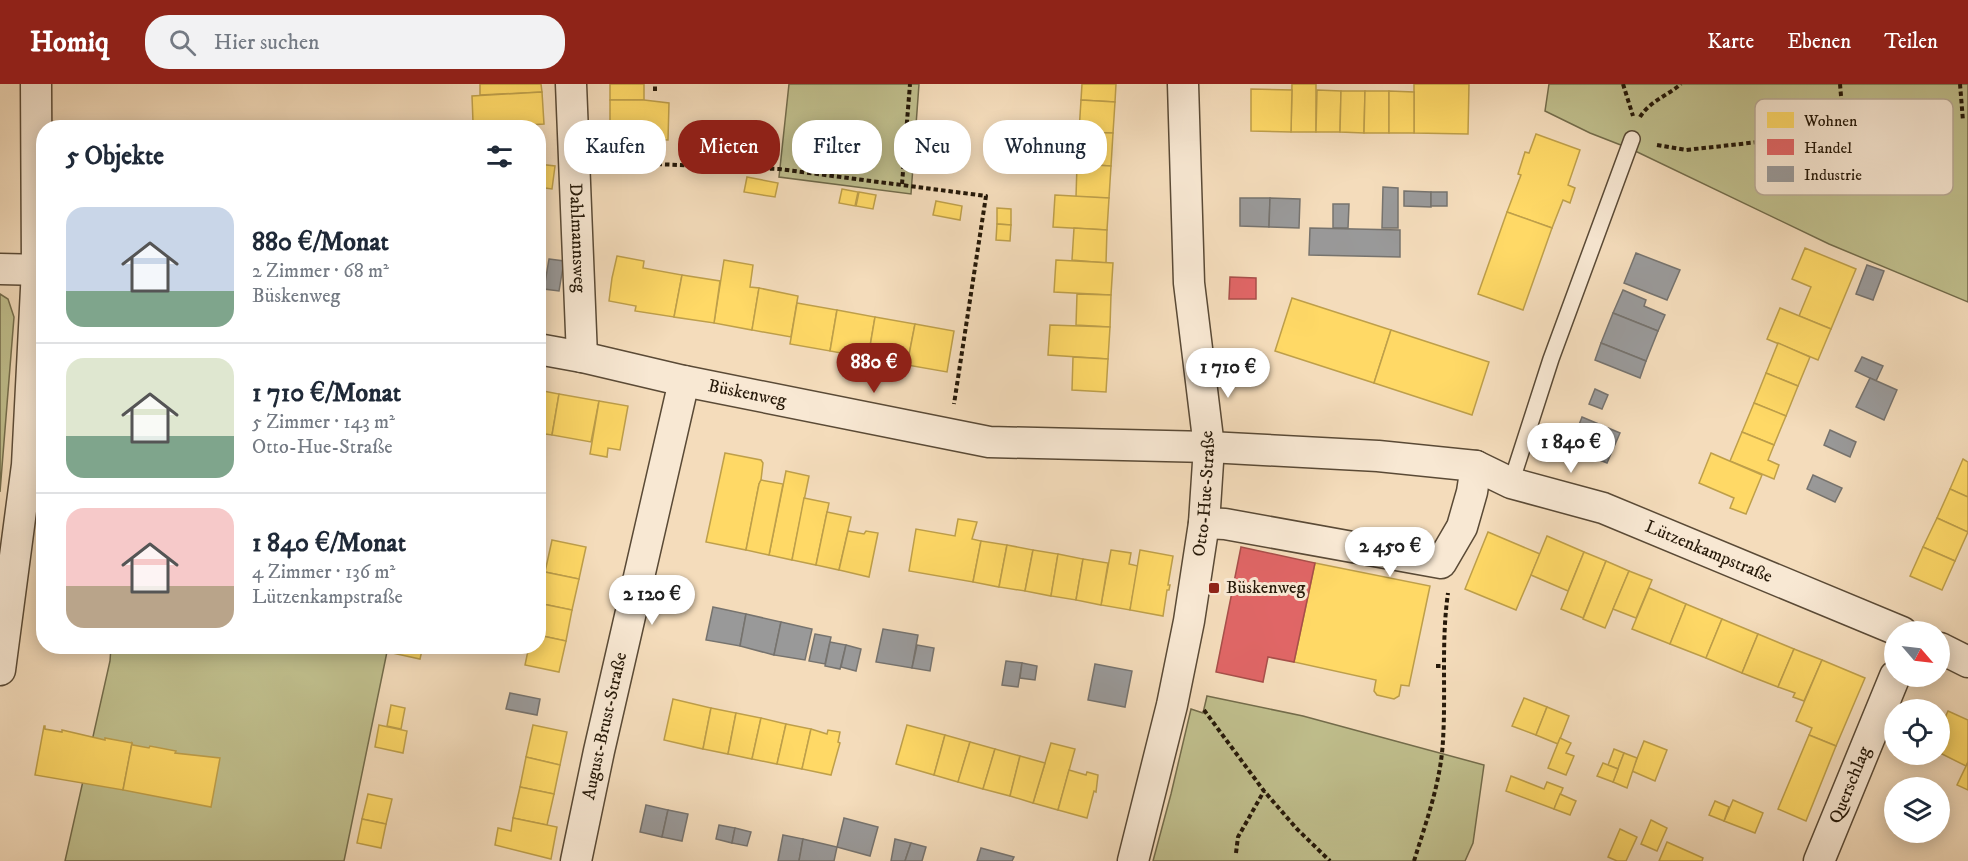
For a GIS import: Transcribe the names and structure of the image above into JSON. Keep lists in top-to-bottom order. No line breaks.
{"streets":{"street":["Dahlmannsweg","Büskenweg","Otto-Hue-Straße","Lützenkampstraße","August-Brust-Straße","Querschlag"]},"crossings":[["Dahlmannsweg","Büskenweg"],["Büskenweg","Otto-Hue-Straße"],["Büskenweg","Lützenkampstraße"],["Büskenweg","August-Brust-Straße"],["Otto-Hue-Straße","Lützenkampstraße"]],"places":{"transit":["Büskenweg"]},"legend":["Wohnen","Handel","Industrie"],"north":"bottom right","page":{"header":"Homiq","search":"Hier suchen","nav":["Karte","Ebenen","Teilen"],"chip":["Kaufen","Mieten","Filter","Neu","Wohnung"],"heading":"5 Objekte","list":[{"name":"880 €/Monat","note":"2 Zimmer · 68 m² · Büskenweg"},{"name":"1 710 €/Monat","note":"5 Zimmer · 143 m² · Otto-Hue-Straße"},{"name":"1 840 €/Monat","note":"4 Zimmer · 136 m² · Lützenkampstraße"}],"price":["880 €","1 710 €","1 840 €","2 450 €","2 120 €"]}}
